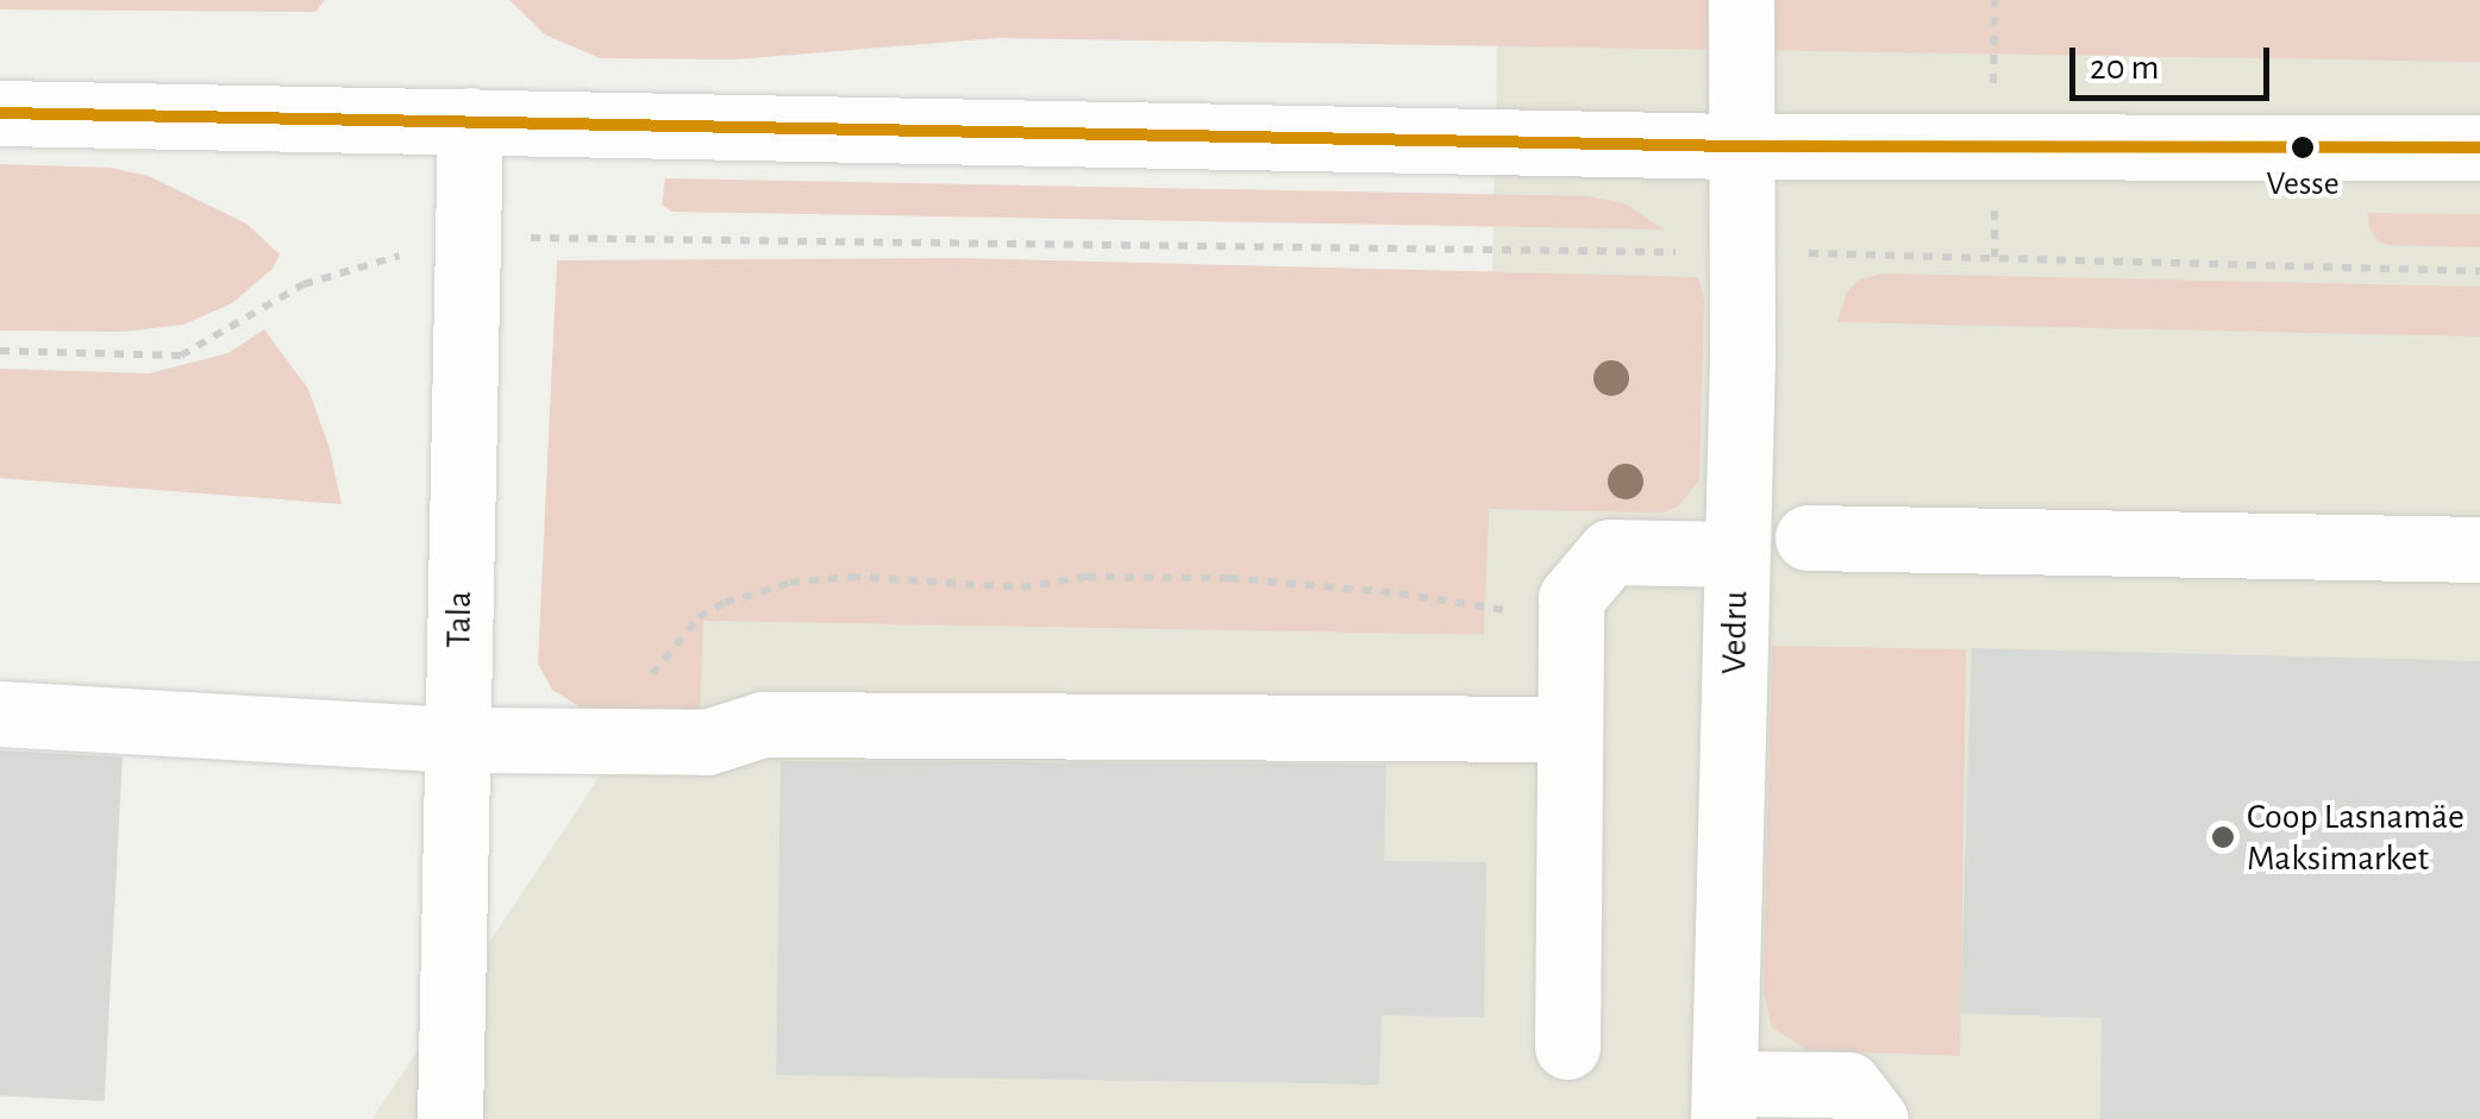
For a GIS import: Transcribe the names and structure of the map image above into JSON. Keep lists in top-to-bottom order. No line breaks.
{"streets":{"main road":["Tala","Vedru"]},"places":["Vesse","Coop Lasnamäe Maksimarket"],"scale_bar":"20 m"}
